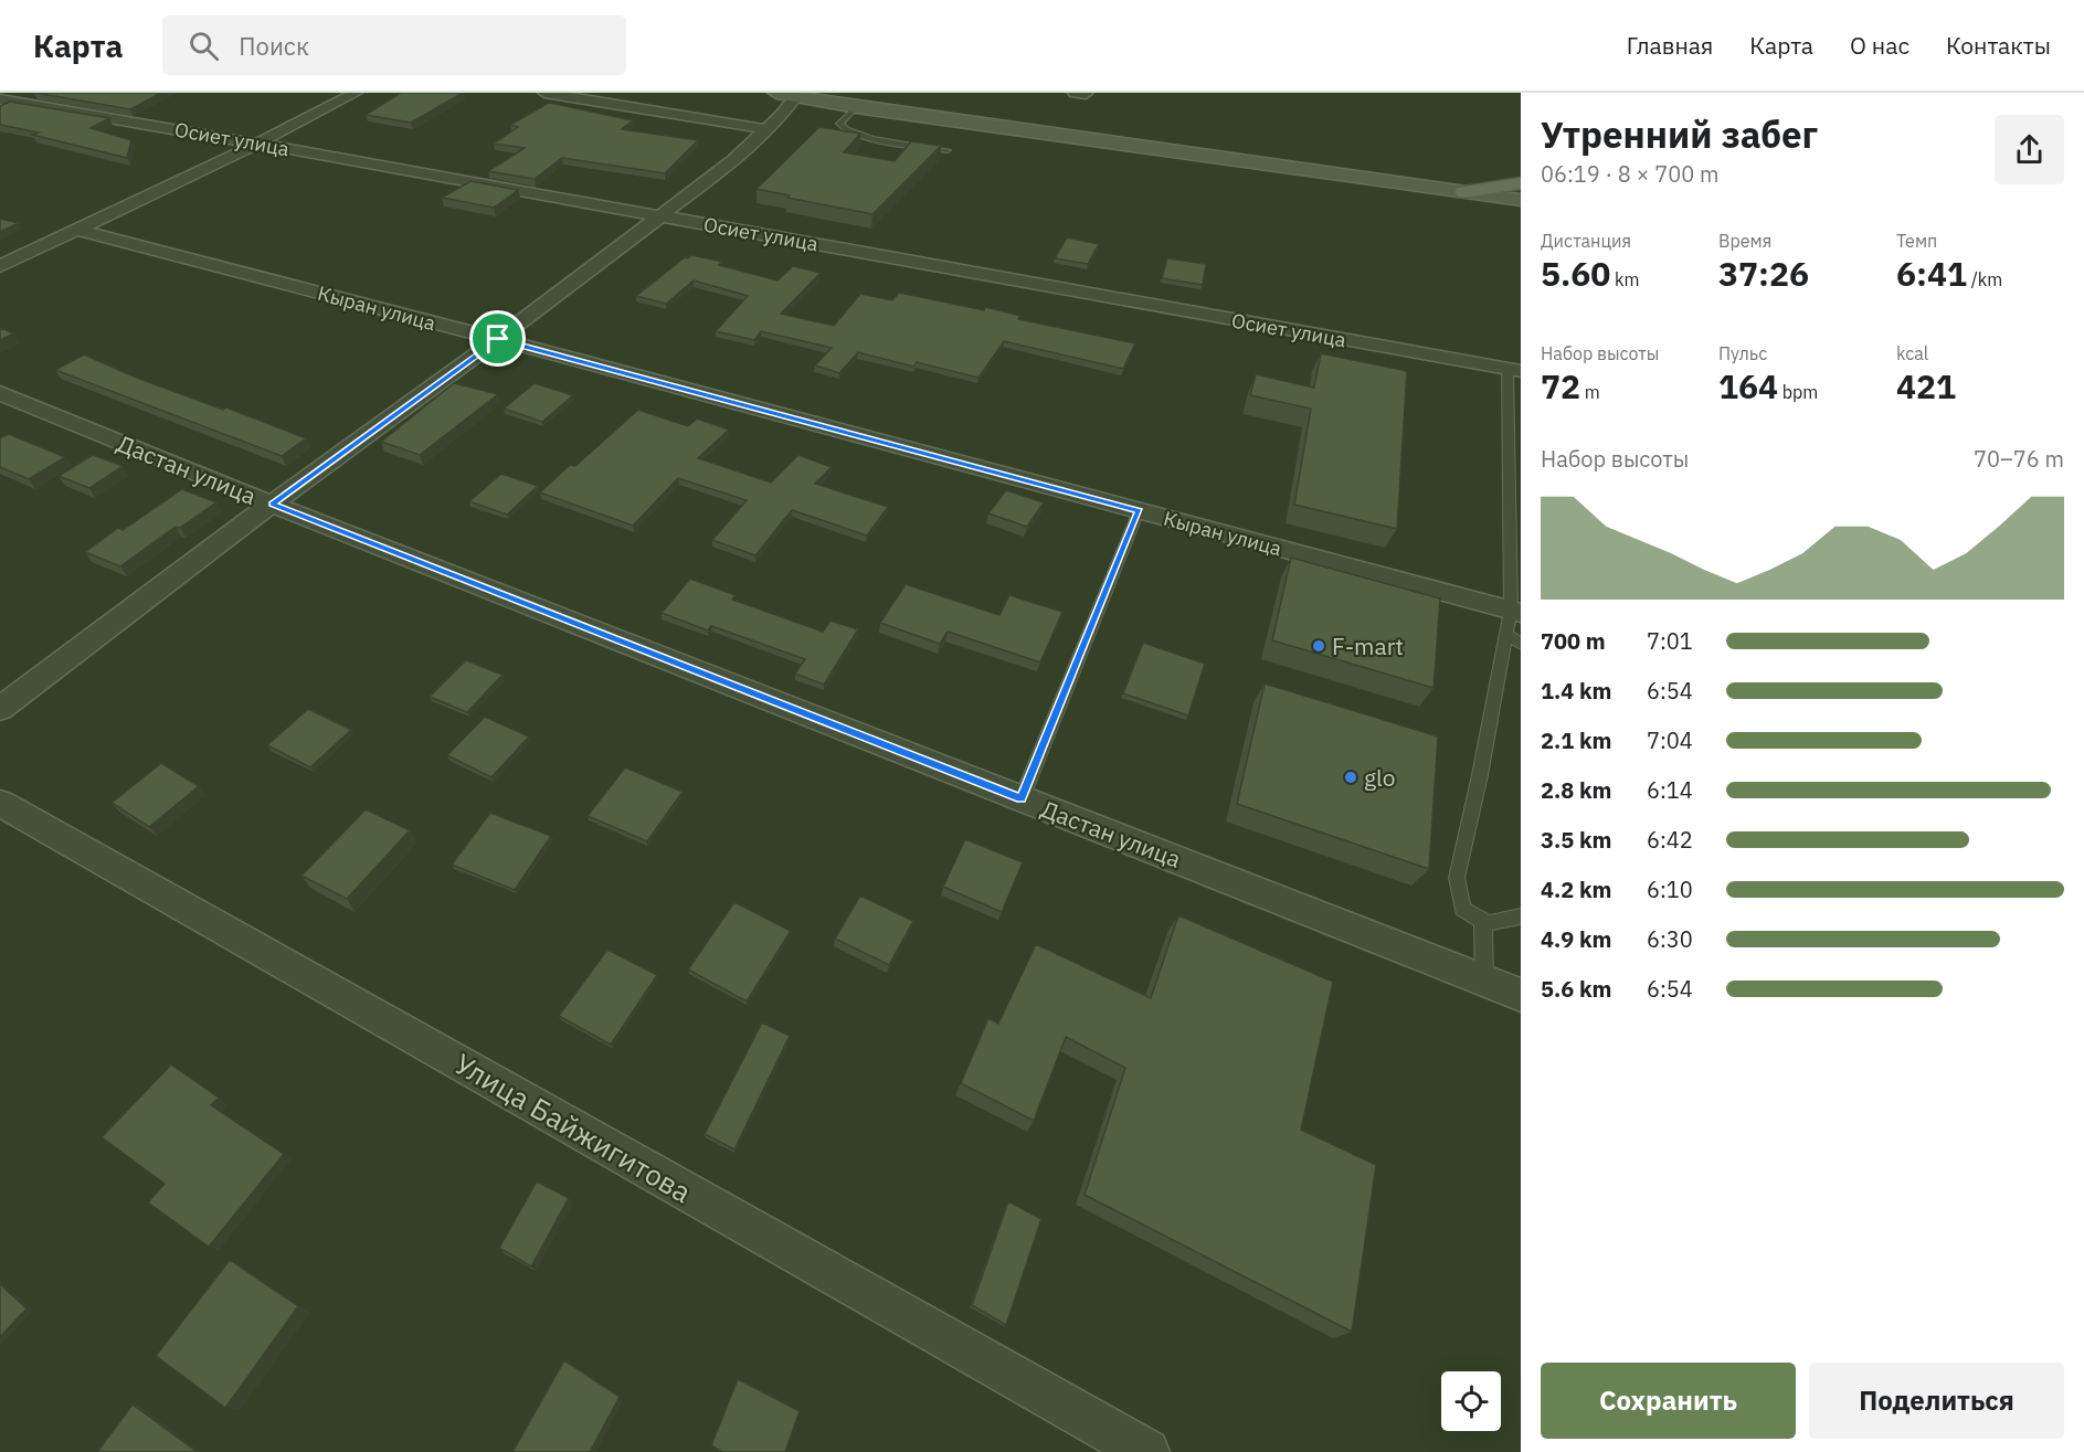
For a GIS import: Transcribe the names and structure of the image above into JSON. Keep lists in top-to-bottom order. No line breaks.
{"streets":{"street":["Осиет улица","Кыран улица","Дастан улица","Улица Байжигитова"]},"places":["F-mart","glo"],"page":{"header":"Карта","search":"Поиск","nav":["Главная","Карта","О нас","Контакты"],"heading":["Утренний забег","06:19 · 8 × 700 m"],"stats":[["Дистанция","5.60 km"],["Время","37:26"],["Темп","6:41 /km"],["Набор высоты","72 m"],["Пульс","164 bpm"],["kcal","421"]],"chart":["Набор высоты","70–76 m"],"list":[{"name":"700 m","note":"7:01"},{"name":"1.4 km","note":"6:54"},{"name":"2.1 km","note":"7:04"},{"name":"2.8 km","note":"6:14"},{"name":"3.5 km","note":"6:42"},{"name":"4.2 km","note":"6:10"},{"name":"4.9 km","note":"6:30"},{"name":"5.6 km","note":"6:54"}],"buttons":["Сохранить","Поделиться"]}}
